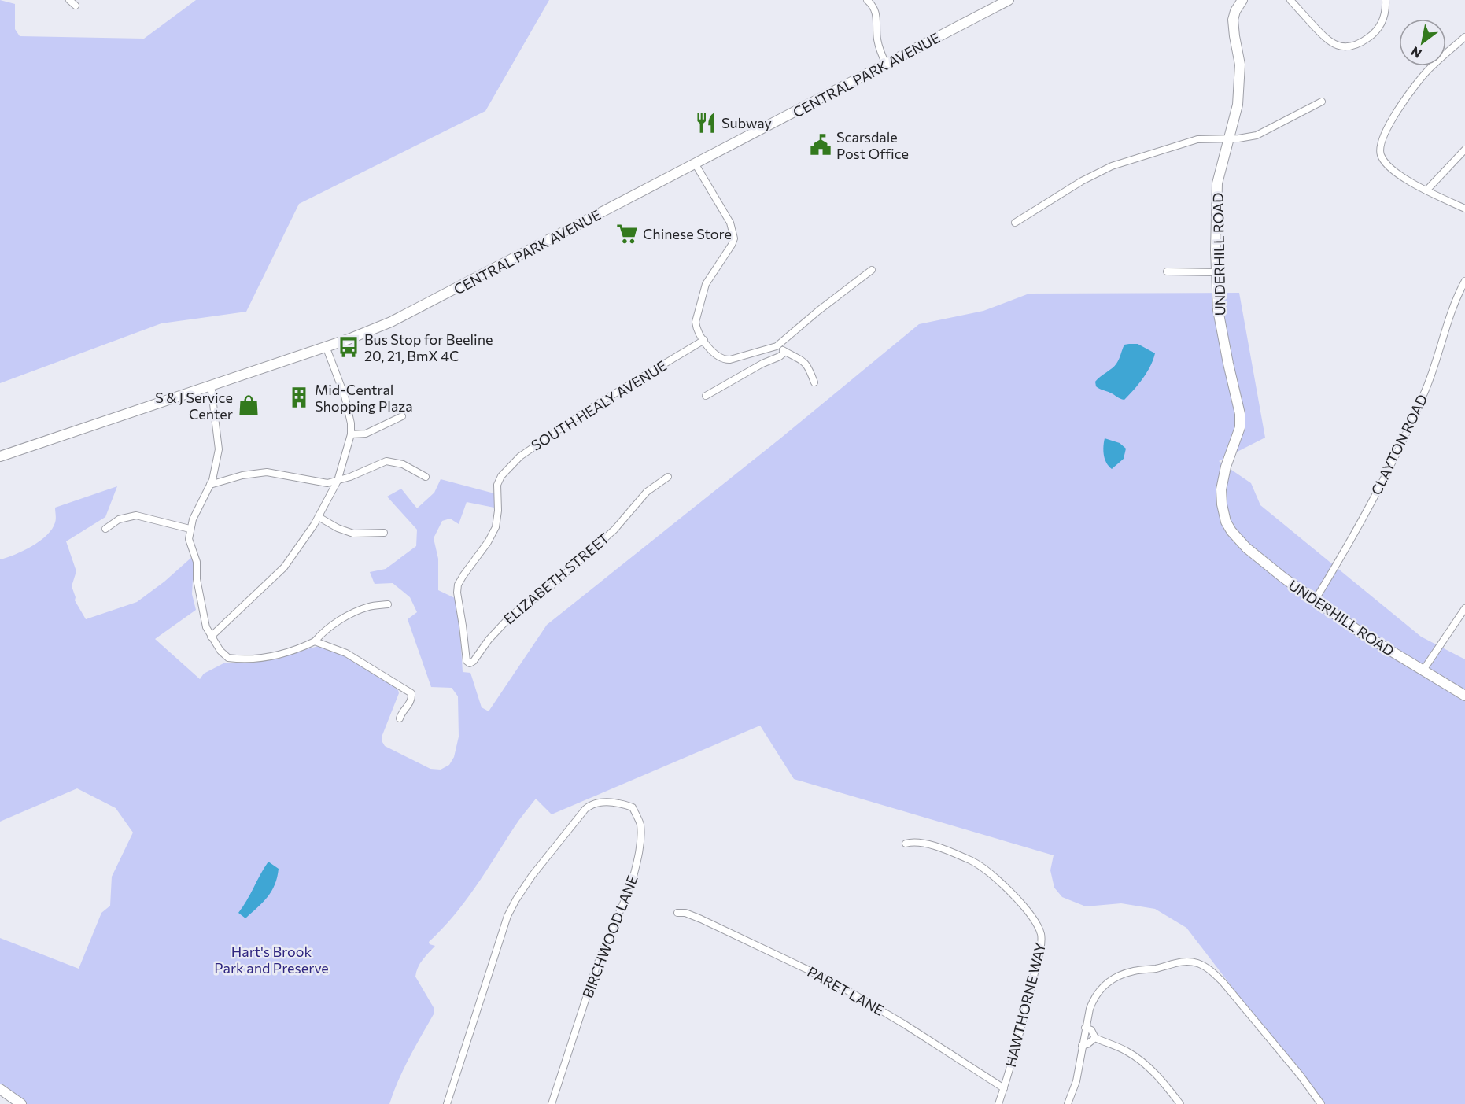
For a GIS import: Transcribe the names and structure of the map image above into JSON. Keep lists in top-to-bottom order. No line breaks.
{"streets":{"main road":["CENTRAL PARK AVENUE","UNDERHILL ROAD"],"street":["SOUTH HEALY AVENUE","CLAYTON ROAD","ELIZABETH STREET","BIRCHWOOD LANE","PARET LANE","HAWTHORNE WAY"]},"crossings":[["UNDERHILL ROAD","CLAYTON ROAD"],["SOUTH HEALY AVENUE","ELIZABETH STREET"],["PARET LANE","HAWTHORNE WAY"]],"parks":["Hart's Brook Park and Preserve"],"places":{"restaurant":["Subway"],"public building":["Scarsdale Post Office"],"supermarket":["Chinese Store"],"bus stop":["Bus Stop for Beeline 20, 21, BmX 4C"],"building":["Mid-Central Shopping Plaza"],"shop":["S & J Service Center"]},"north":"bottom left"}
